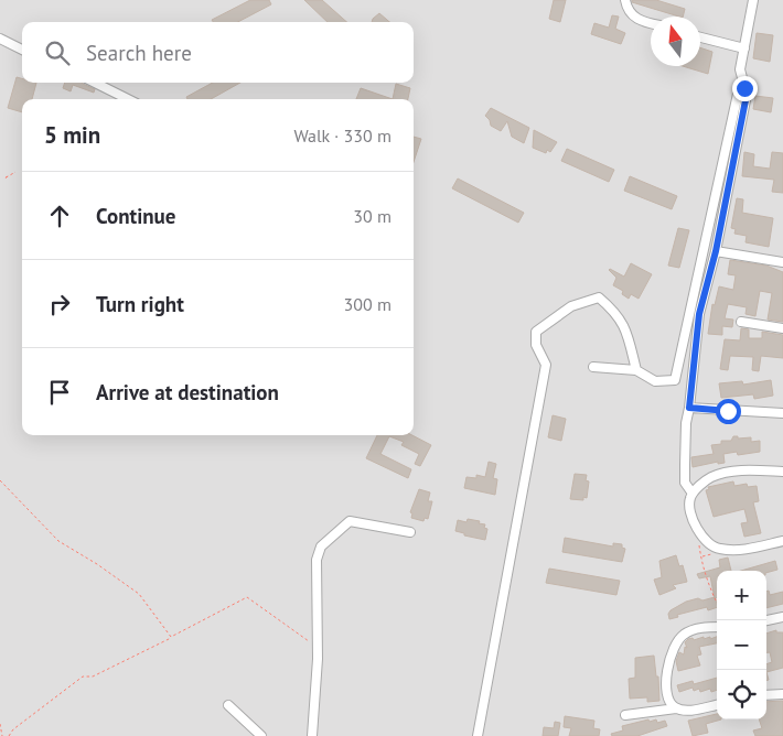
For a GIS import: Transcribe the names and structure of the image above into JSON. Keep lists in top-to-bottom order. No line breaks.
{"north":"top","page":{"search":"Search here","heading":["5 min","Walk · 330 m"],"list":[["Continue","30 m"],["Turn right","300 m"],"Arrive at destination"],"map_buttons":["+","−"]}}
